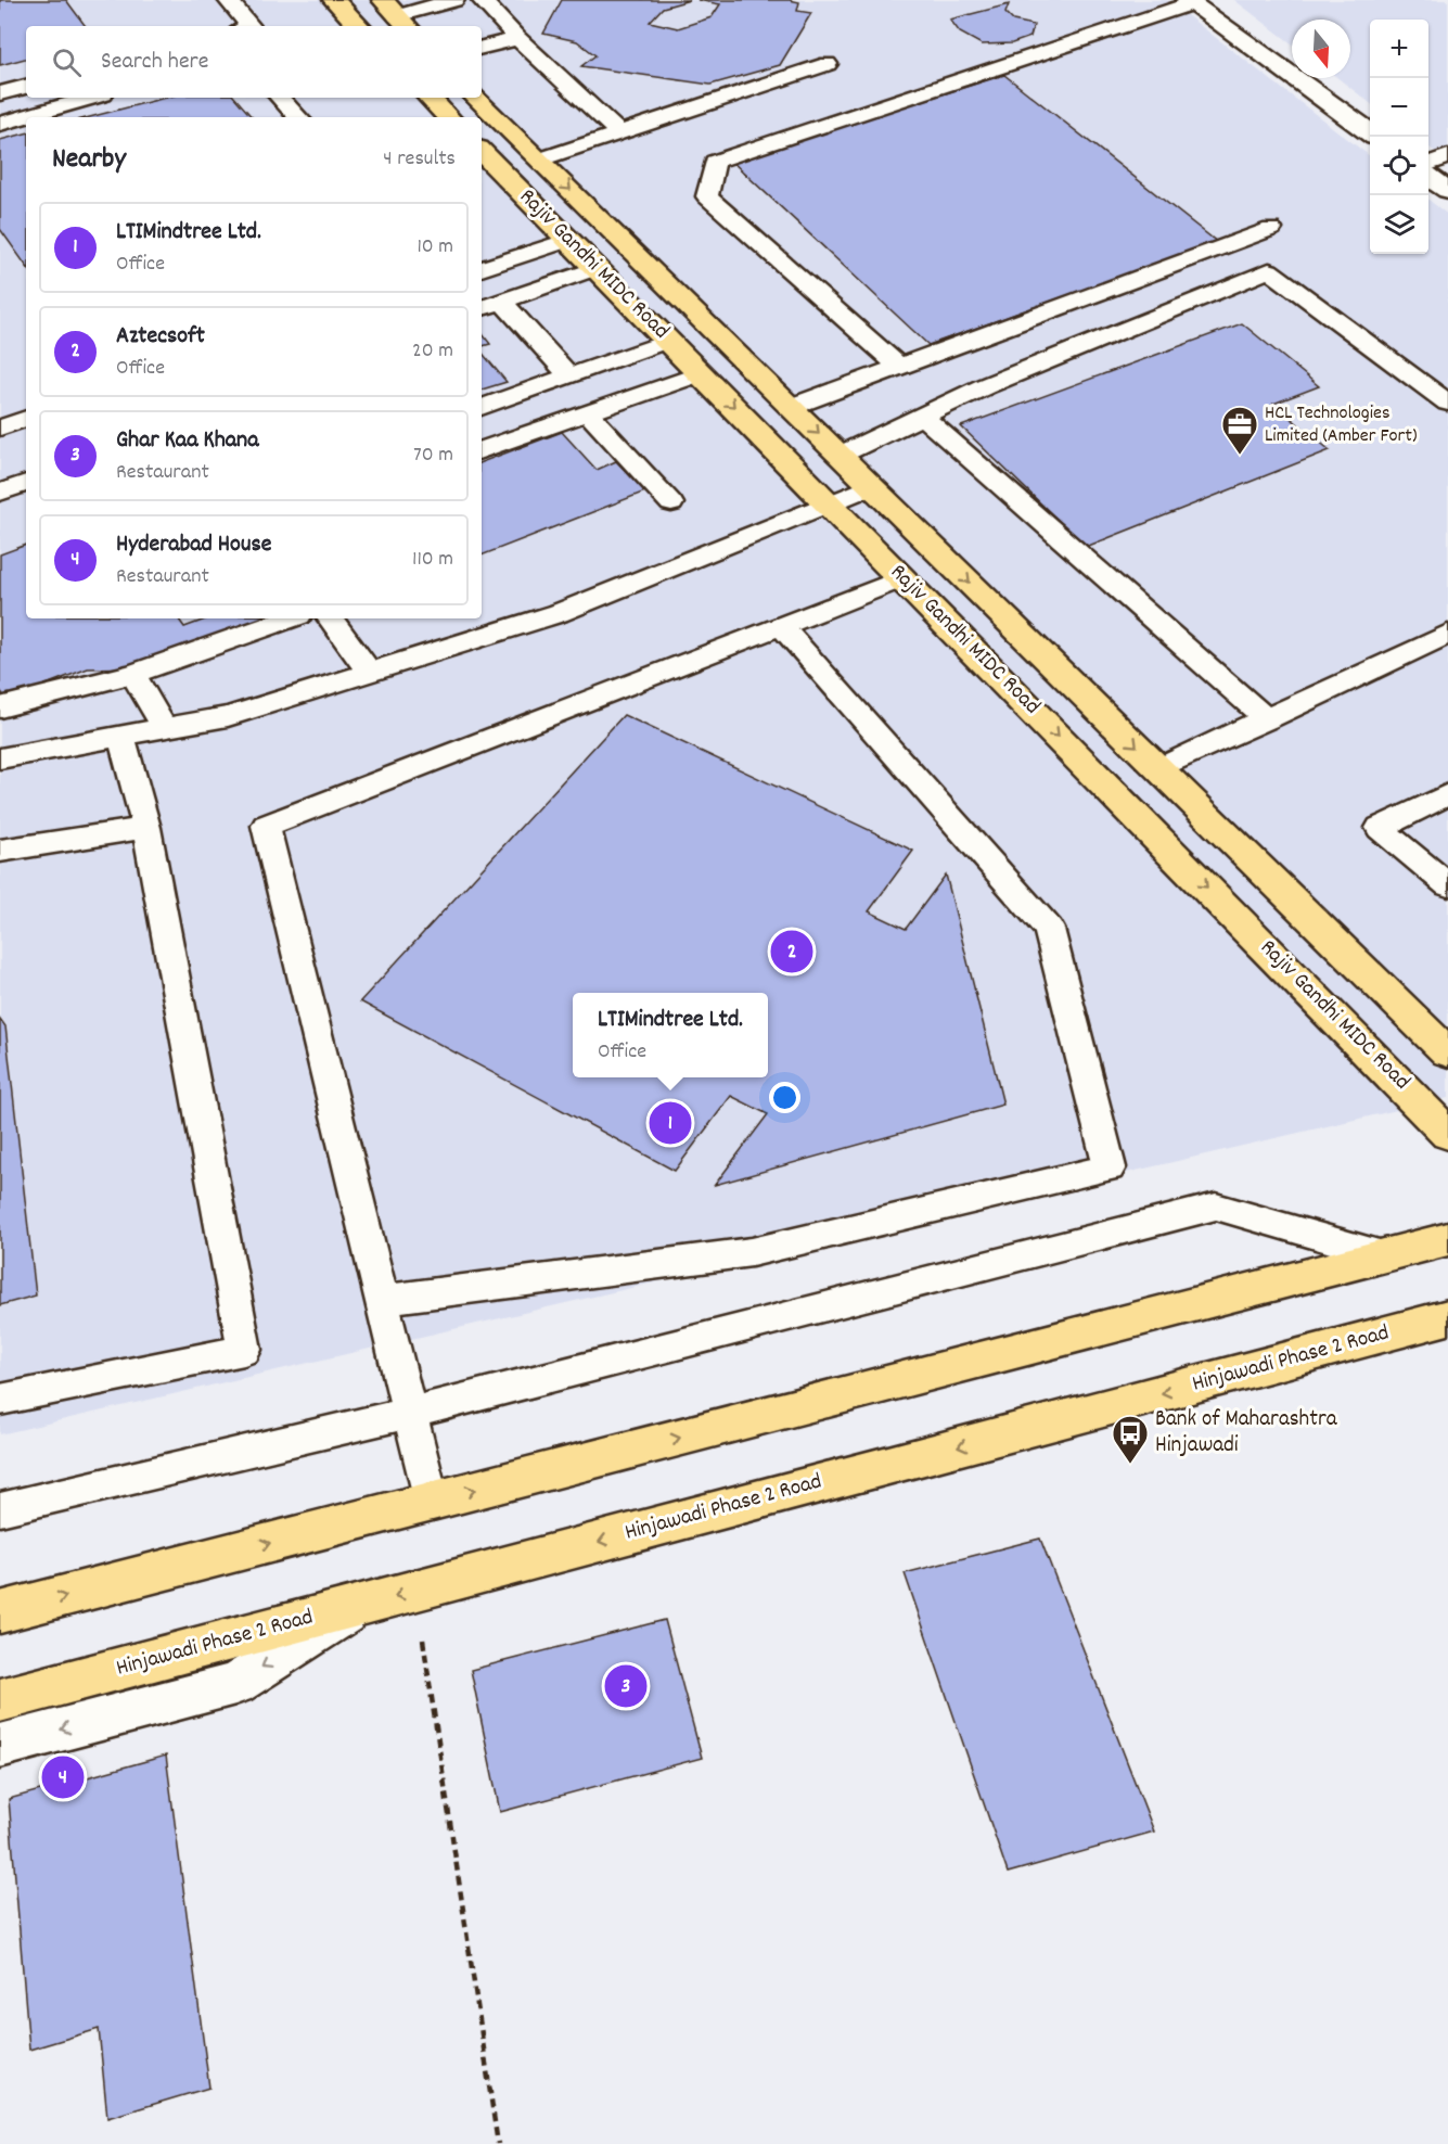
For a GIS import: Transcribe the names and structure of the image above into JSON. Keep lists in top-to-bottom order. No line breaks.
{"streets":{"main road":["Rajiv Gandhi MIDC Road","Hinjawadi Phase 2 Road"]},"places":{"office":["HCL Technologies Limited (Amber Fort)"],"bus stop":["Bank of Maharashtra Hinjawadi"]},"north":"bottom","page":{"map_buttons":["+","−"],"search":"Search here","heading":["Nearby","4 results"],"list":[{"mark":"1","name":"LTIMindtree Ltd.","note":"Office","value":"10 m"},{"mark":"2","name":"Aztecsoft","note":"Office","value":"20 m"},{"mark":"3","name":"Ghar Kaa Khana","note":"Restaurant","value":"70 m"},{"mark":"4","name":"Hyderabad House","note":"Restaurant","value":"110 m"}],"pins":["2","1","3","4"],"popup":["LTIMindtree Ltd.","Office"]}}
